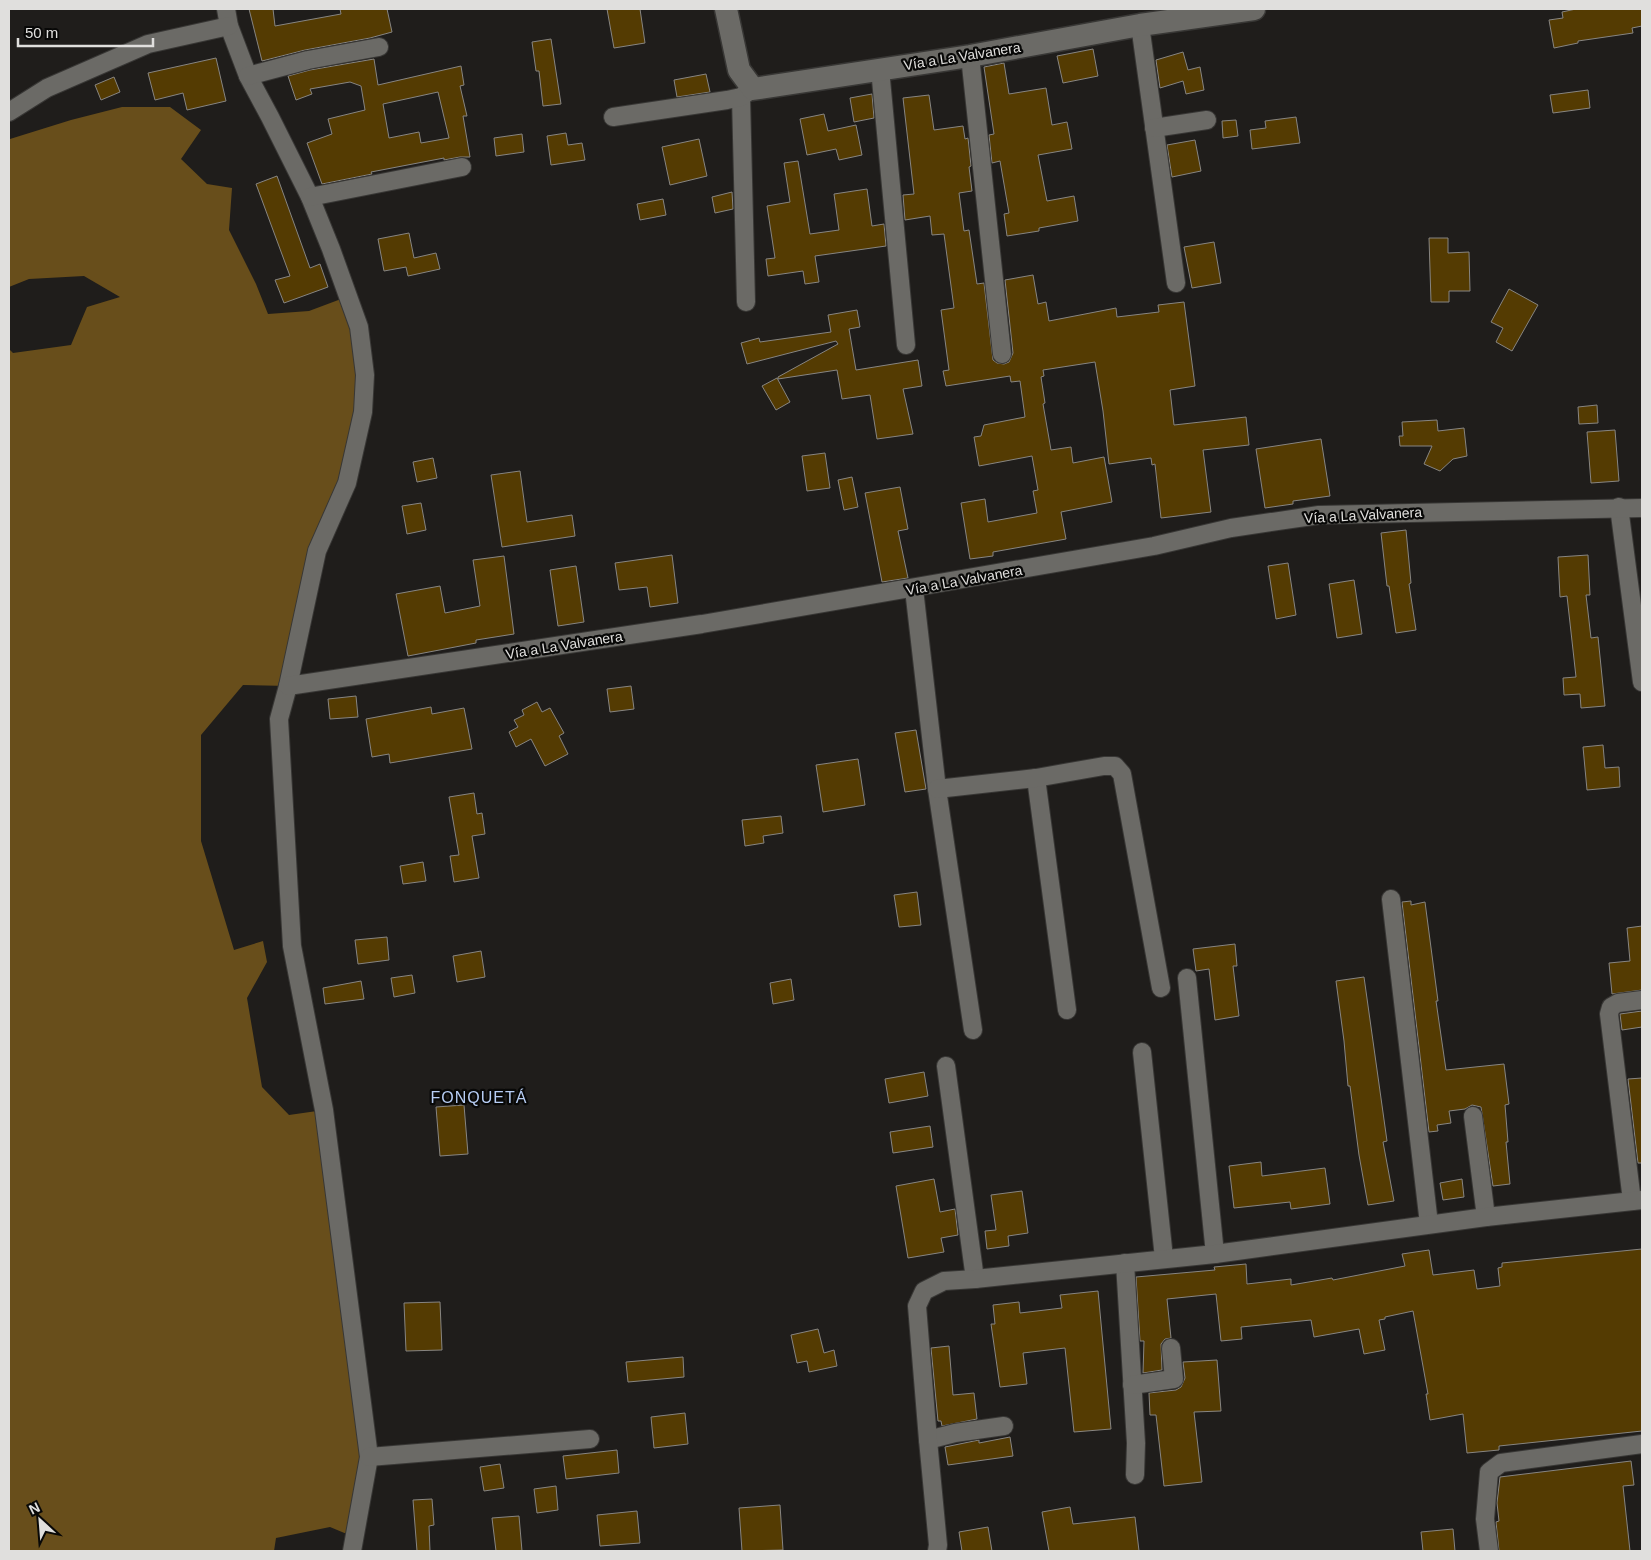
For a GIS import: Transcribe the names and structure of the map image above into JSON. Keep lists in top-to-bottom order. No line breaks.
{"streets":{"street":["Vía a La Valvanera"]},"districts":["FONQUETÁ"],"scale_bar":"50 m","north":"top left"}
